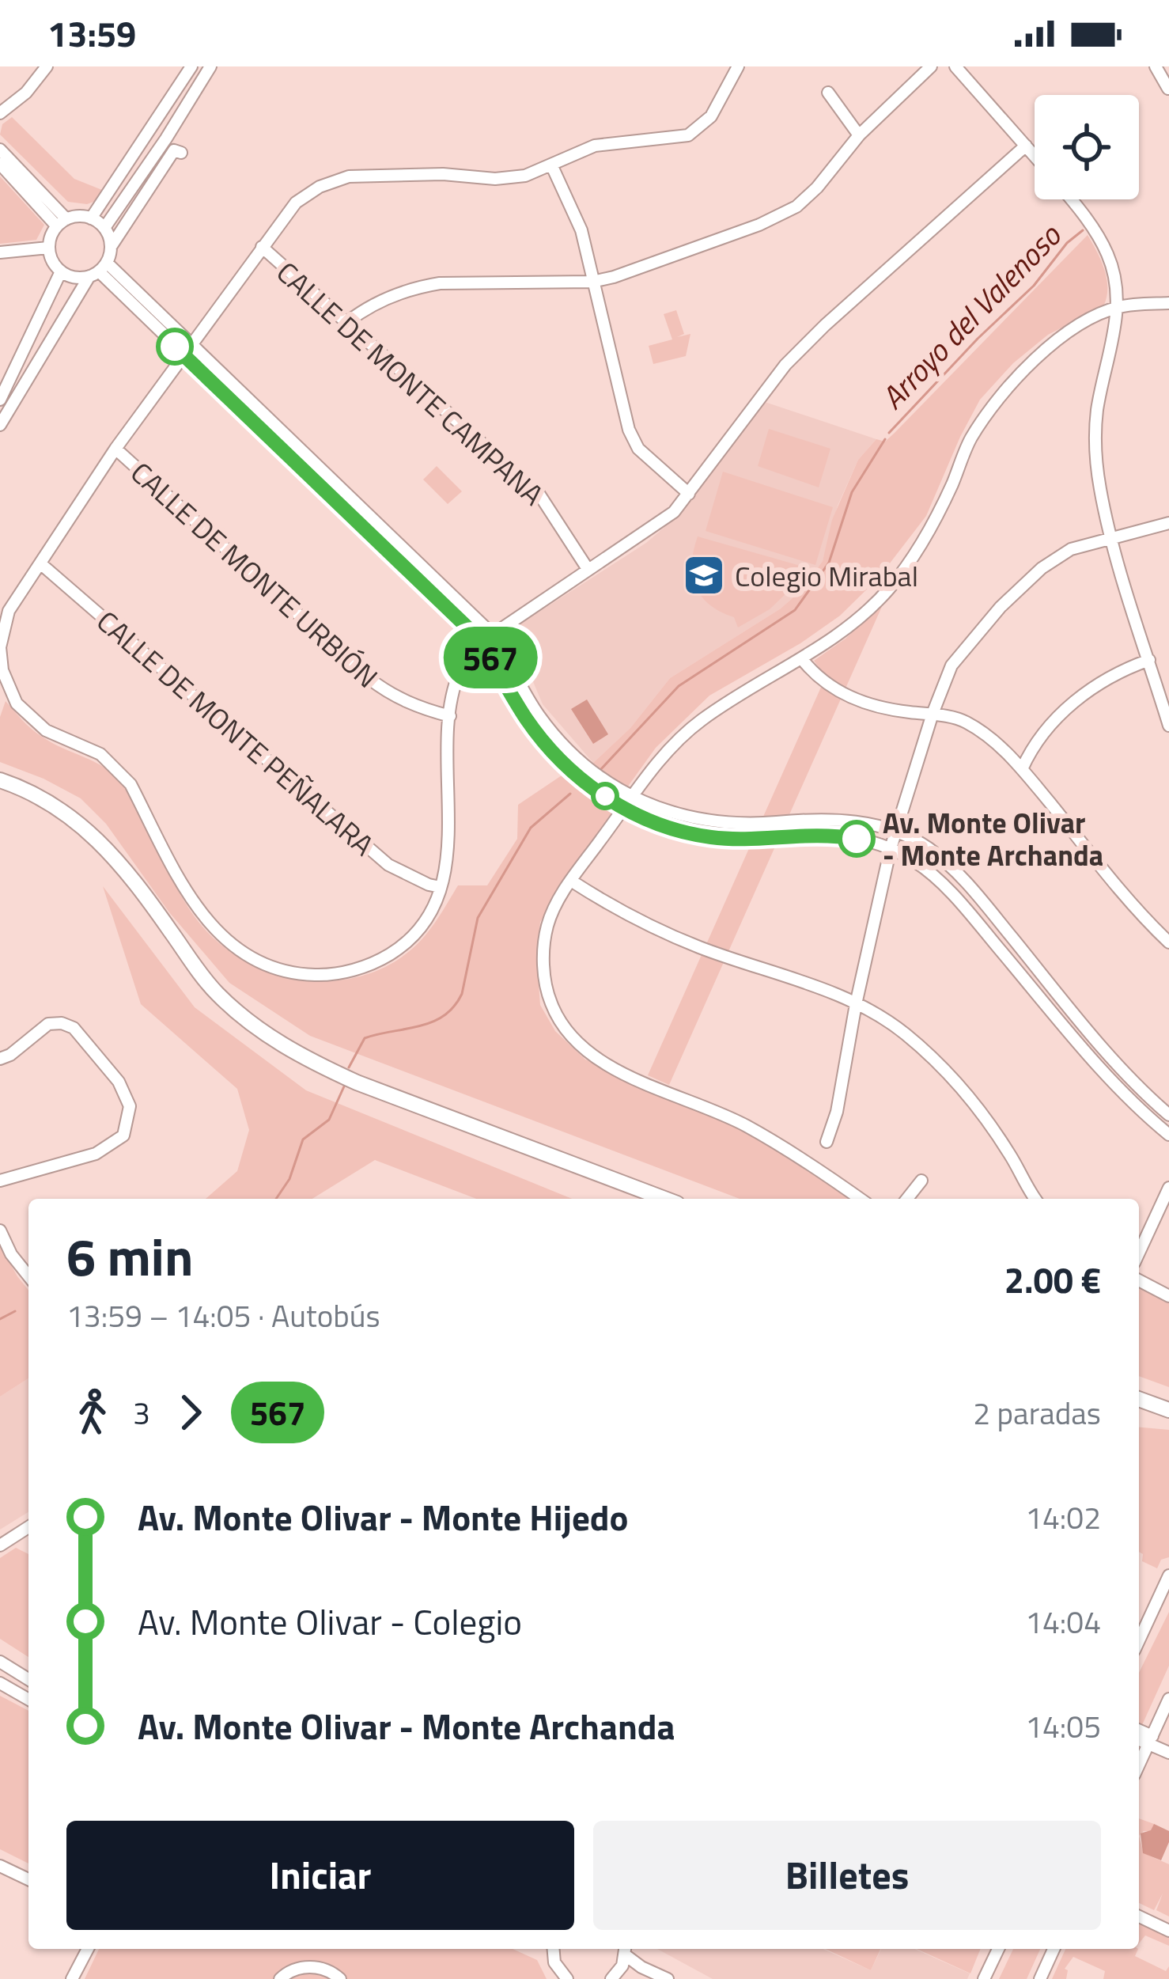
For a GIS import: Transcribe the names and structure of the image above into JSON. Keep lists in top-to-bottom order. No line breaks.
{"streets":{"street":["CALLE DE MONTE CAMPANA","CALLE DE MONTE URBIÓN","CALLE DE MONTE PEÑALARA"]},"water":["Arroyo del Valenoso"],"places":{"school or university":["Colegio Mirabal"],"other":["Av. Monte Olivar - Monte Archanda"]},"lines":["bus line 567"],"page":{"status":"13:59","on_map":"567","heading":["6 min","13:59 – 14:05 · Autobús","2.00 €"],"legs":["3","567","2 paradas"],"list":[{"name":"Av. Monte Olivar - Monte Hijedo","value":"14:02"},{"name":"Av. Monte Olivar - Colegio","value":"14:04"},{"name":"Av. Monte Olivar - Monte Archanda","value":"14:05"}],"buttons":["Iniciar","Billetes"]}}
